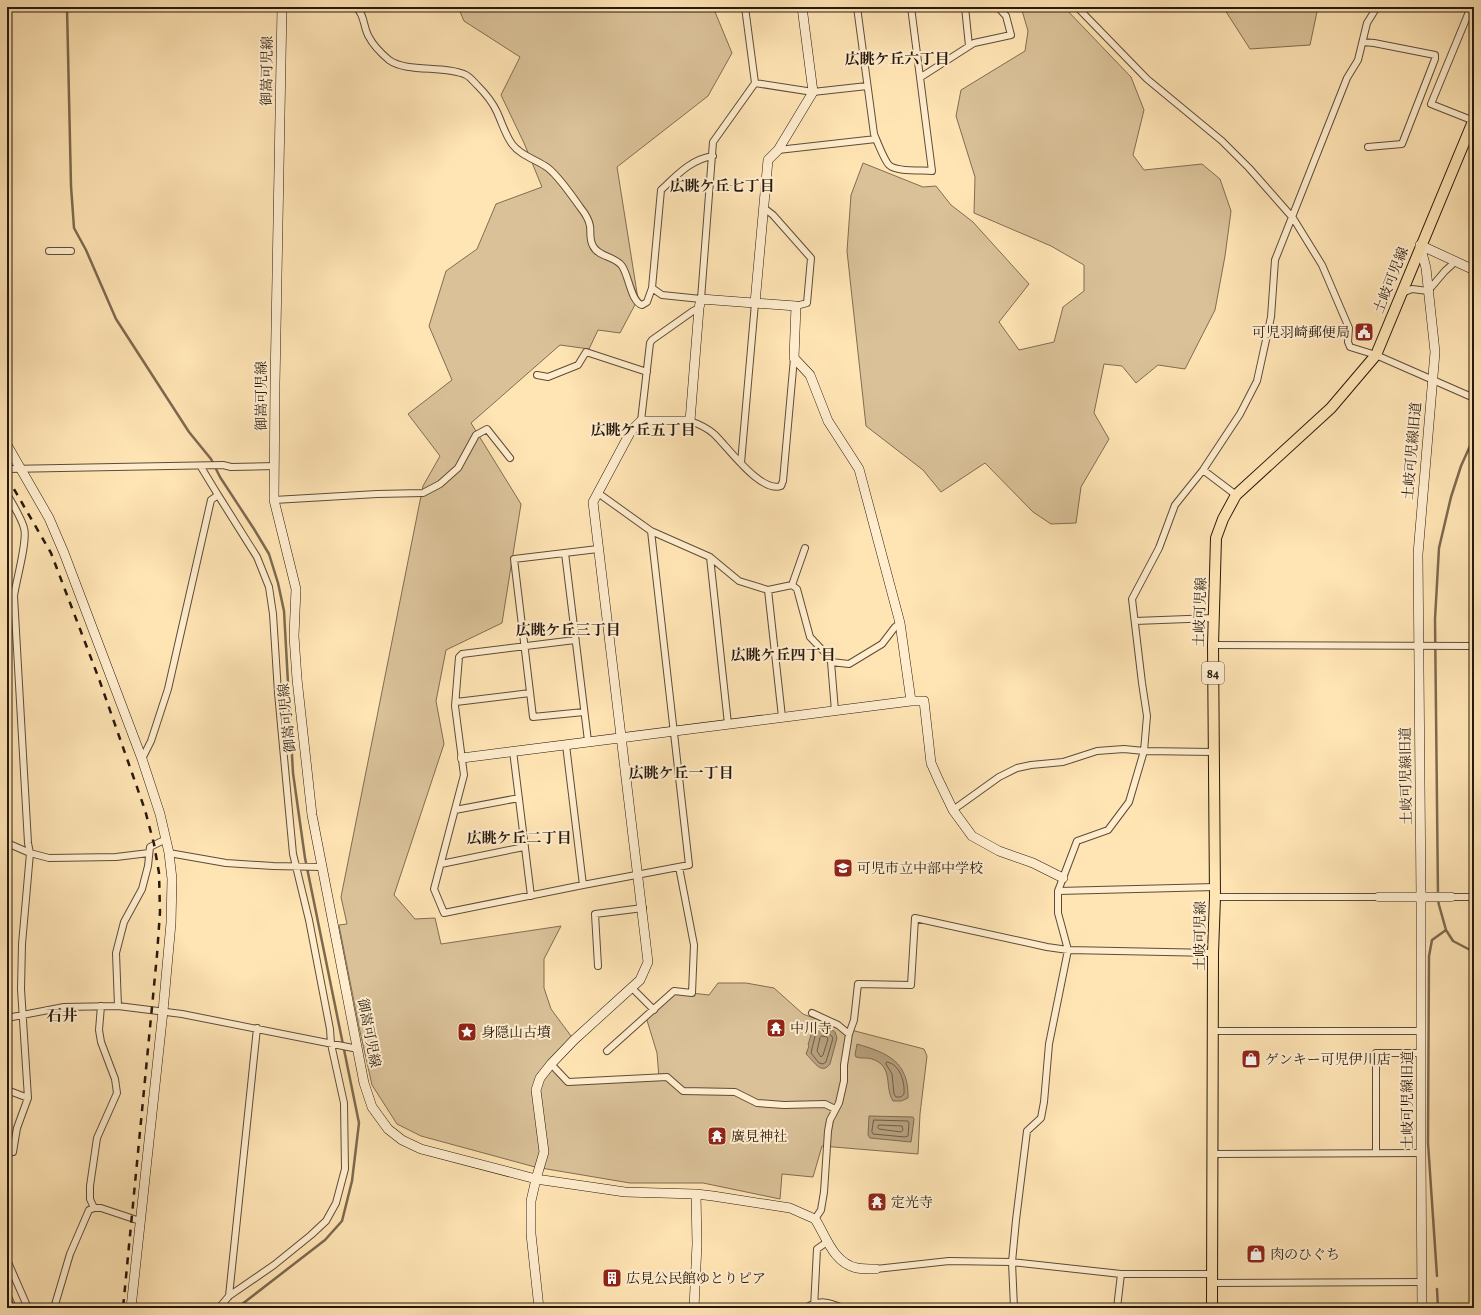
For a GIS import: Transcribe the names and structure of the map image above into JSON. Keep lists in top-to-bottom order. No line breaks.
{"streets":{"main road":["土岐可児線","84"],"street":["御嵩可児線","土岐可児線旧道"]},"crossings":[["土岐可児線","土岐可児線旧道"]],"districts":["広眺ケ丘六丁目","広眺ケ丘七丁目","広眺ケ丘五丁目","広眺ケ丘三丁目","広眺ケ丘四丁目","広眺ケ丘一丁目","広眺ケ丘二丁目","石井"],"places":{"public building":["可児羽崎郵便局"],"school or university":["可児市立中部中学校"],"temple":["中川寺","廣見神社","定光寺"],"place":["身隠山古墳"],"shop":["ゲンキー可児伊川店","肉のひぐち"],"building":["広見公民館ゆとりピア"]}}
